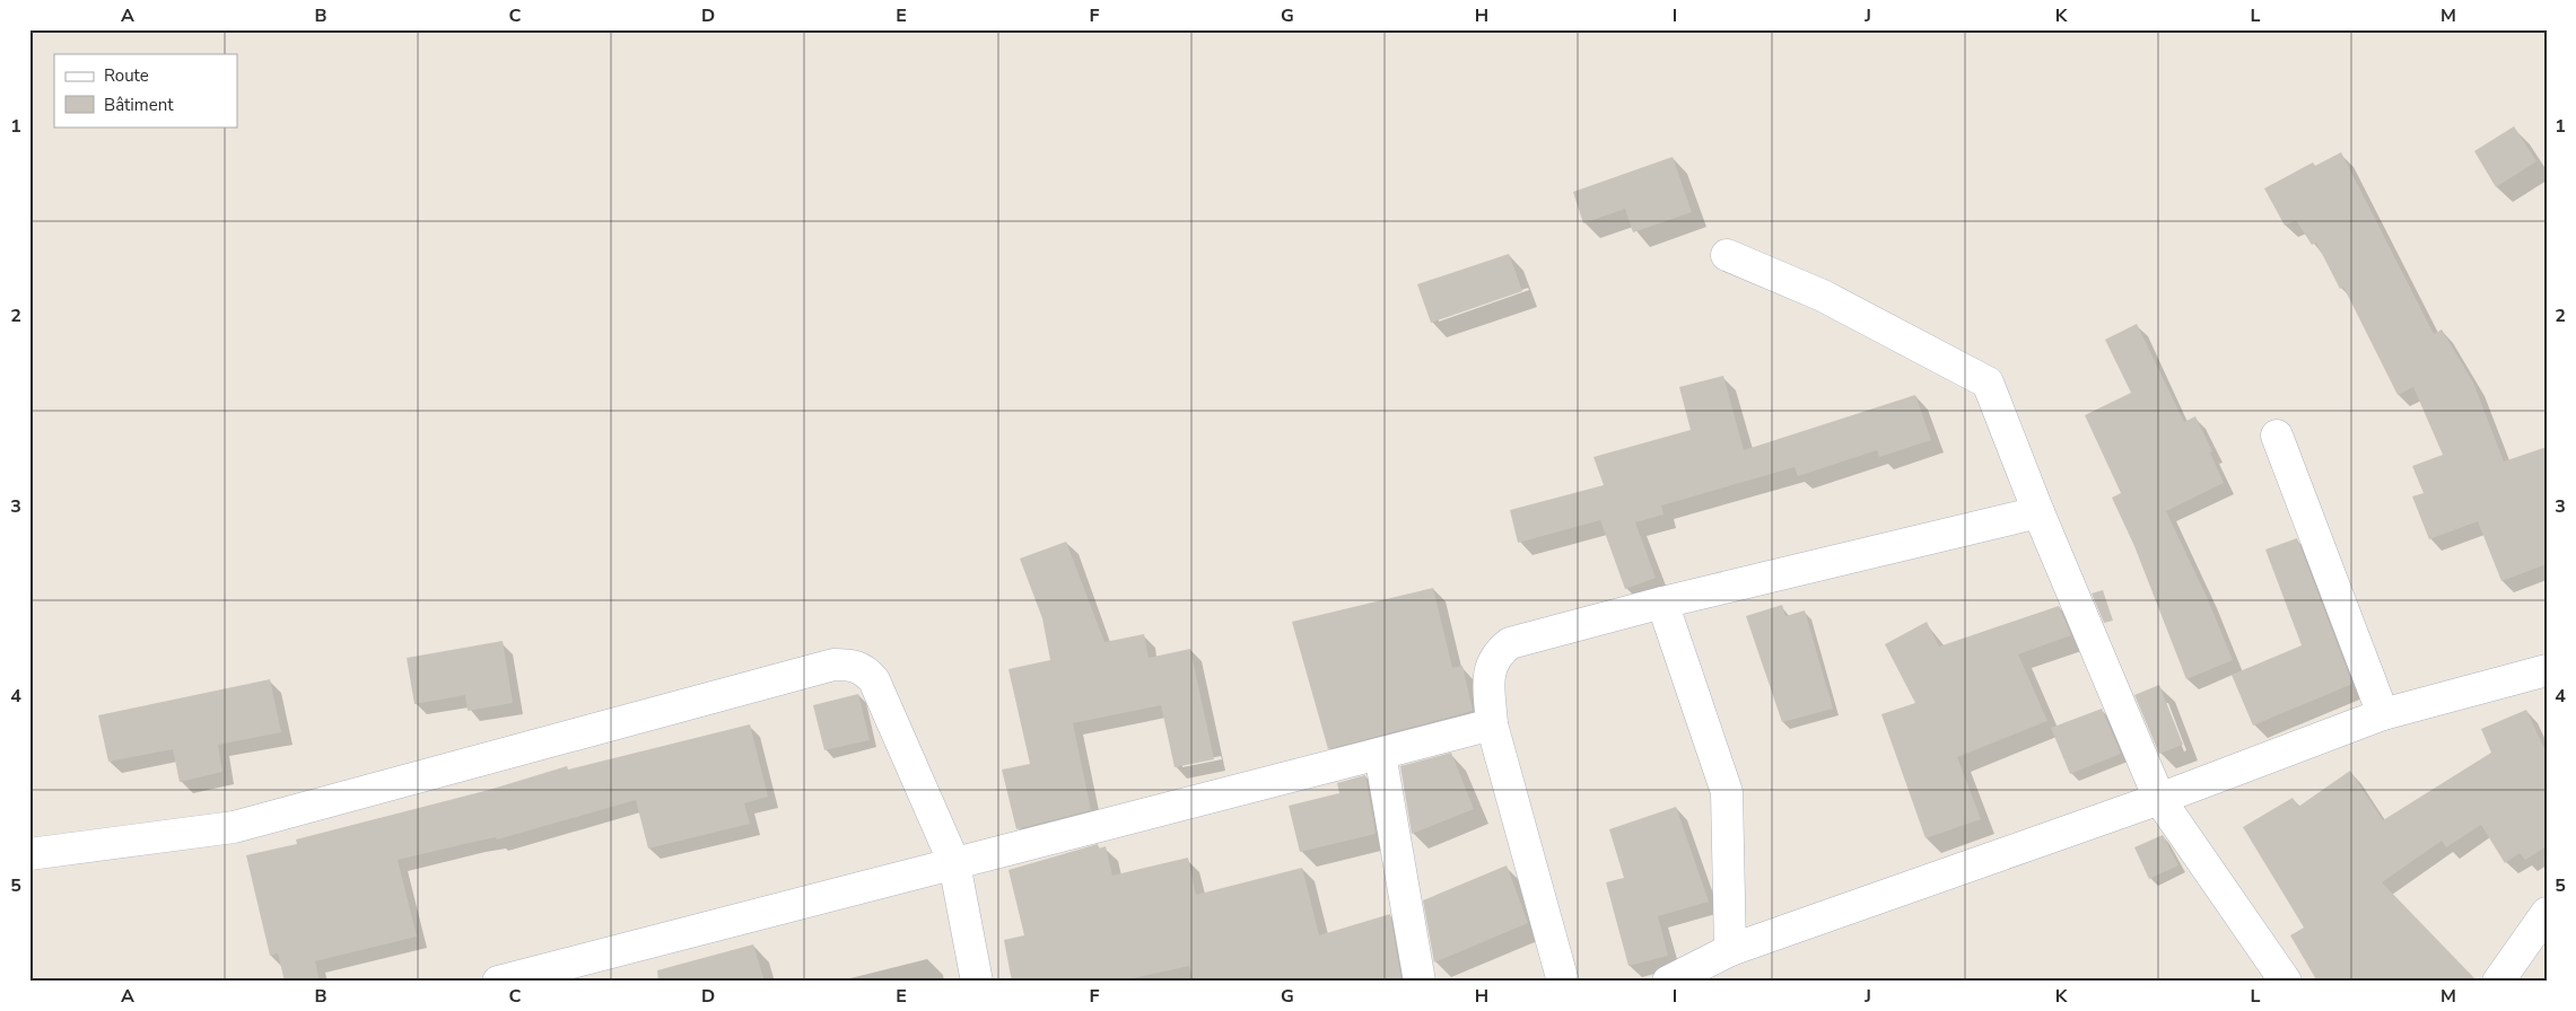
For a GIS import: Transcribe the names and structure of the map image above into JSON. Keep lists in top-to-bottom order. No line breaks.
{"legend":["Route","Bâtiment"],"grid":{"columns":["A","B","C","D","E","F","G","H","I","J","K","L","M"],"rows":["1","2","3","4","5"]}}
